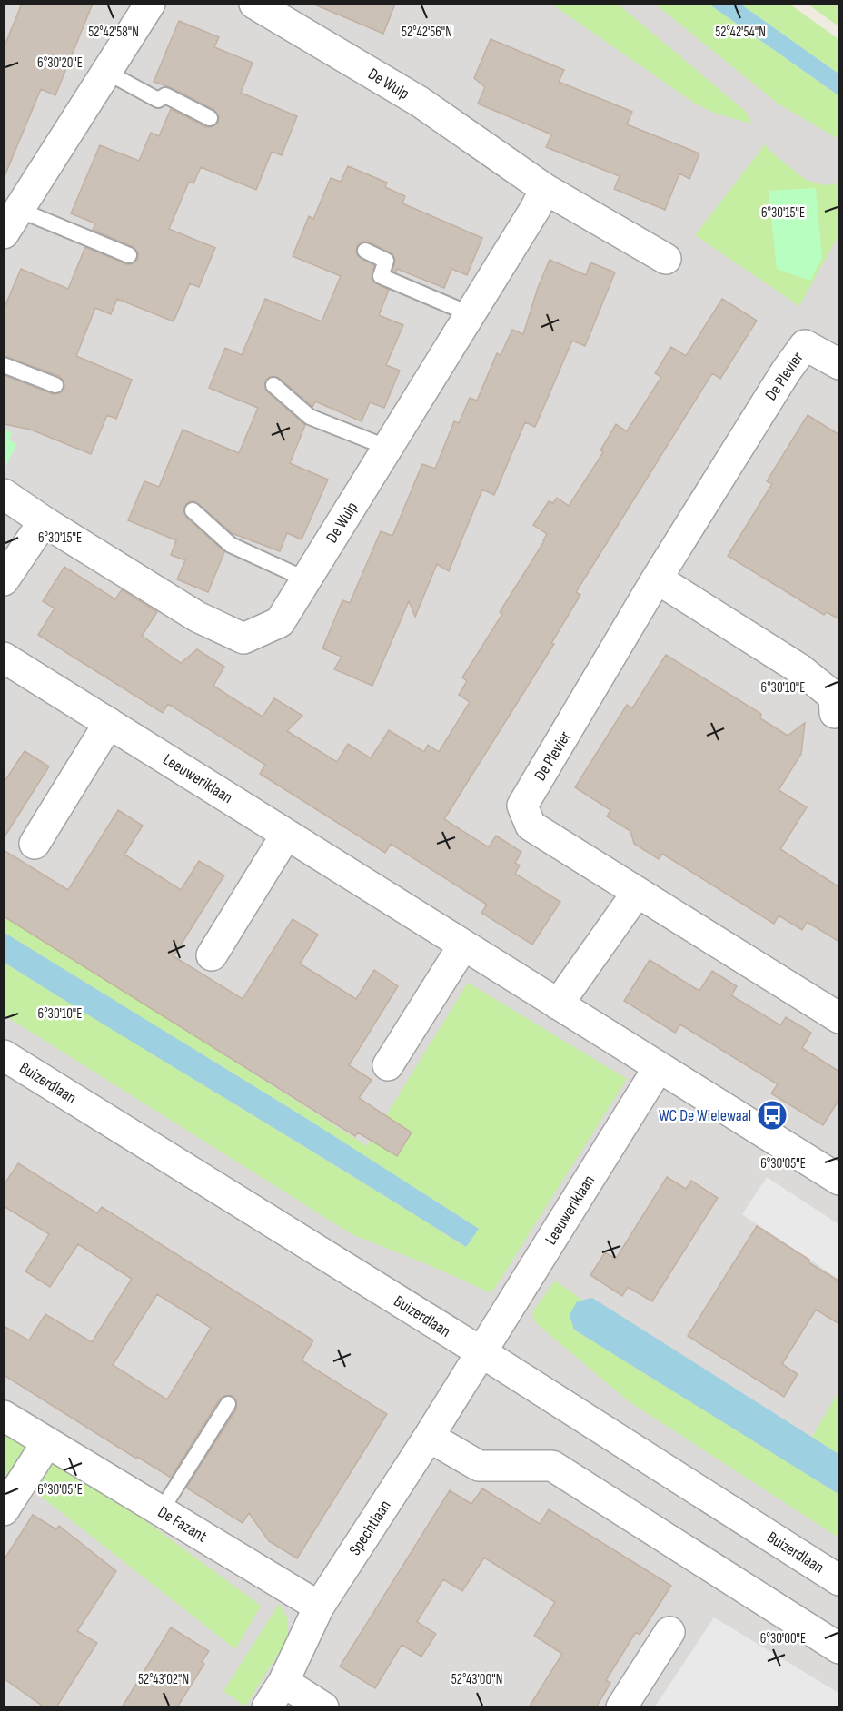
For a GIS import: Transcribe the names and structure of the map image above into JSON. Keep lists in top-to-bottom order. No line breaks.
{"streets":{"street":["De Wulp","De Plevier","Leeuweriklaan","Buizerdlaan","De Fazant","Spechtlaan"]},"crossings":[["Leeuweriklaan","Buizerdlaan"],["Leeuweriklaan","Spechtlaan"],["Buizerdlaan","Spechtlaan"],["De Fazant","Spechtlaan"]],"places":{"bus stop":["WC De Wielewaal"]},"coordinates":["52°42'58\"N","52°42'56\"N","52°42'54\"N","6°30'20\"E","6°30'15\"E","6°30'10\"E","6°30'05\"E","6°30'00\"E","52°43'02\"N","52°43'00\"N"]}
